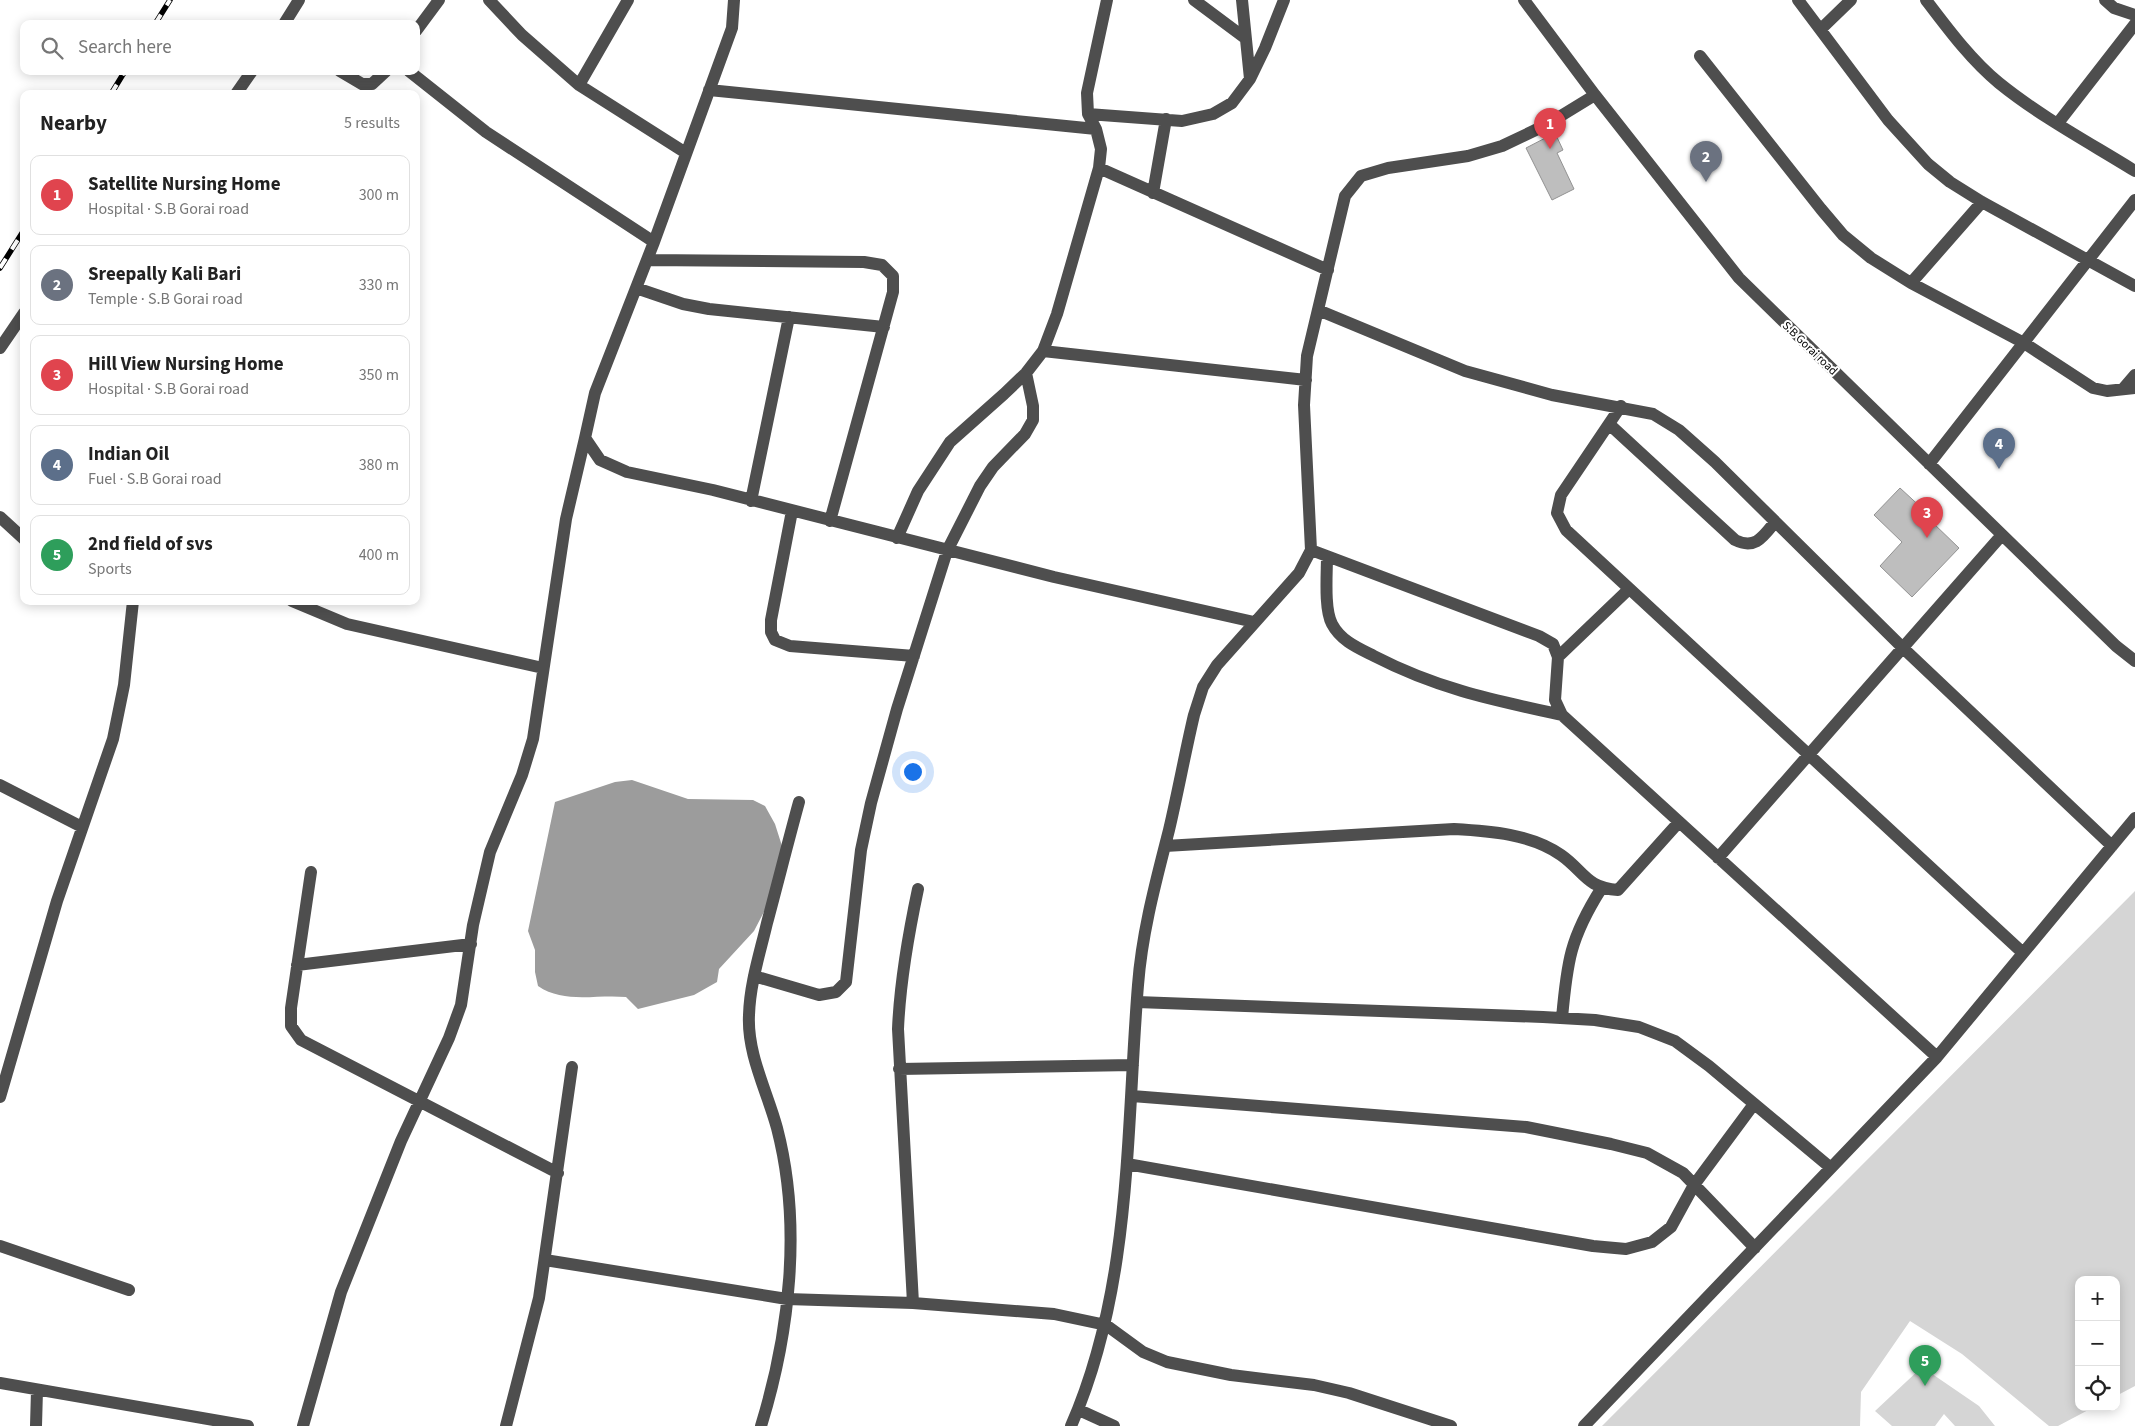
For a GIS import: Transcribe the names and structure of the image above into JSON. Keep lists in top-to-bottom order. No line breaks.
{"streets":{"street":["S.B Gorai road"]},"page":{"search":"Search here","heading":["Nearby","5 results"],"pins":["1","2","4","3","5"],"list":[{"mark":"1","name":"Satellite Nursing Home","note":"Hospital · S.B Gorai road","value":"300 m"},{"mark":"2","name":"Sreepally Kali Bari","note":"Temple · S.B Gorai road","value":"330 m"},{"mark":"3","name":"Hill View Nursing Home","note":"Hospital · S.B Gorai road","value":"350 m"},{"mark":"4","name":"Indian Oil","note":"Fuel · S.B Gorai road","value":"380 m"},{"mark":"5","name":"2nd field of svs","note":"Sports","value":"400 m"}],"map_buttons":["+","−"]}}
